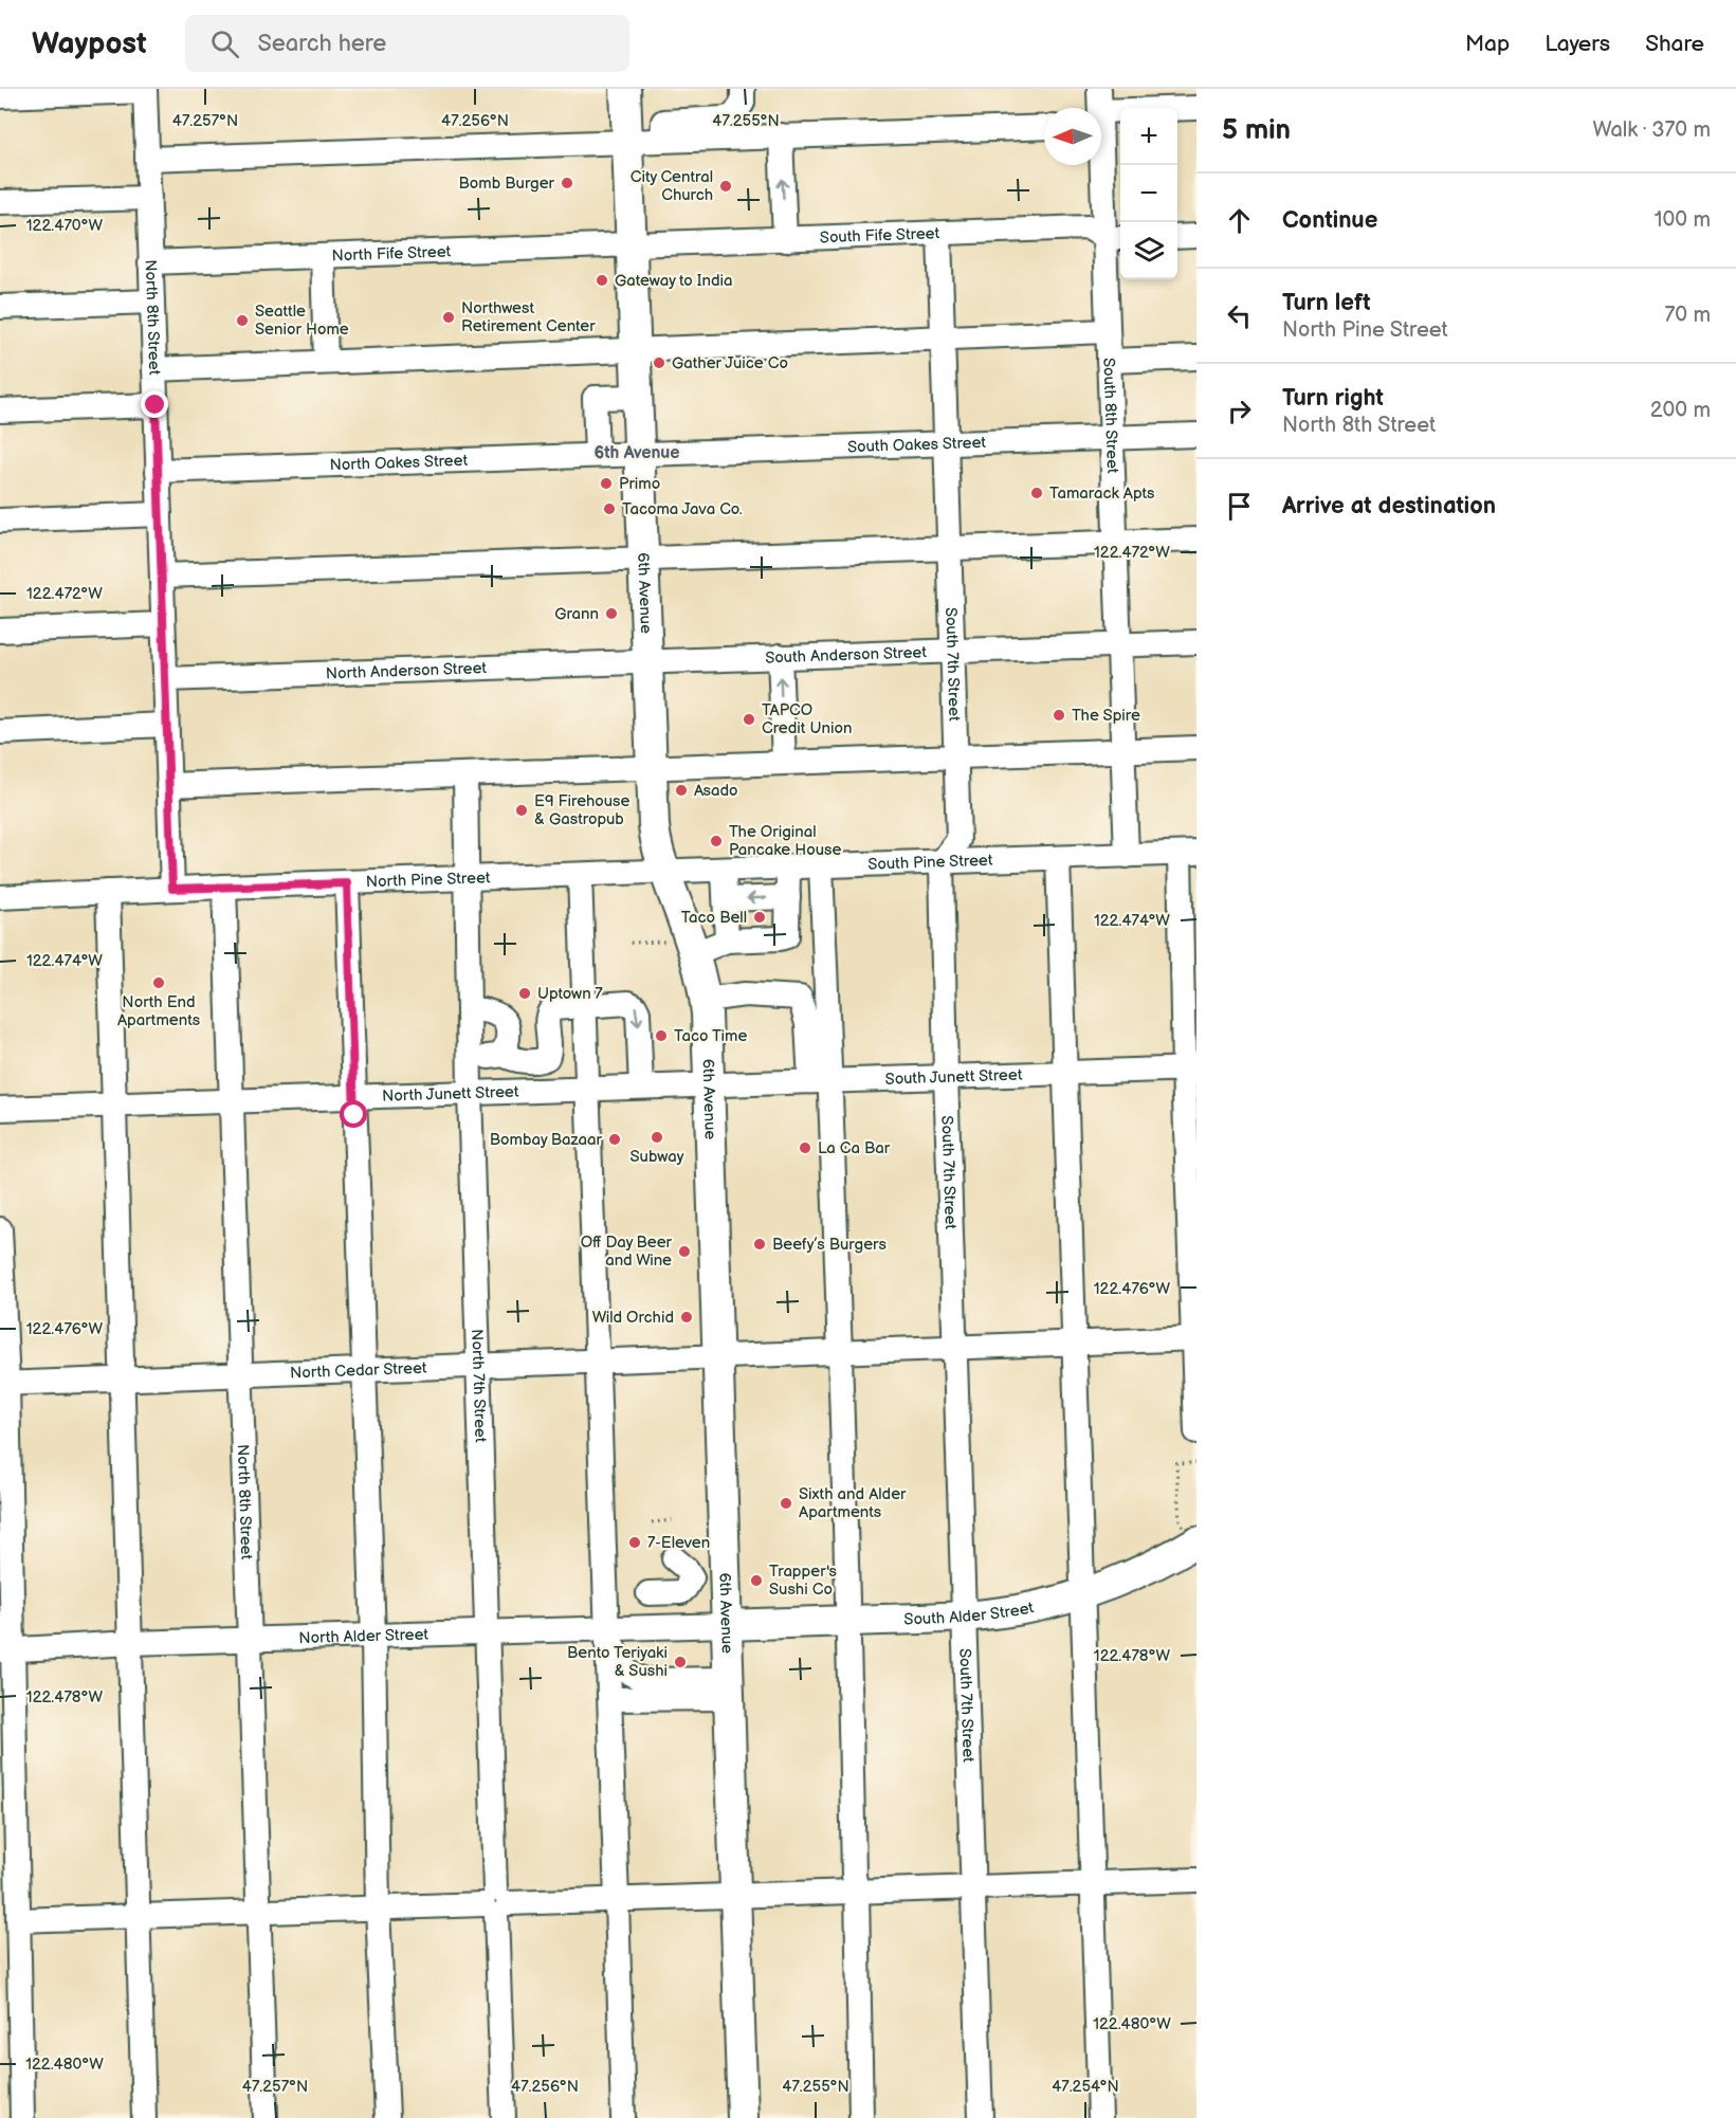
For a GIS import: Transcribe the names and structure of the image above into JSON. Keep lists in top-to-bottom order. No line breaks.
{"streets":{"main road":["6th Avenue","South Alder Street"],"street":["South Fife Street","North Fife Street","North 8th Street","South 8th Street","South Oakes Street","North Oakes Street","South Anderson Street","South 7th Street","North Anderson Street","South Pine Street","North Pine Street","South Junett Street","North Junett Street","North Cedar Street","North 7th Street","North Alder Street"]},"crossings":[["South Fife Street","North Fife Street"],["South Fife Street","South 8th Street"],["South Fife Street","6th Avenue"],["South Fife Street","South 7th Street"],["North Fife Street","North 8th Street"],["North Fife Street","6th Avenue"],["North 8th Street","North Oakes Street"],["North 8th Street","North Anderson Street"],["North 8th Street","North Pine Street"],["North 8th Street","North Junett Street"],["North 8th Street","North Cedar Street"],["North 8th Street","North Alder Street"],["South 8th Street","South Oakes Street"],["South 8th Street","South Anderson Street"],["South 8th Street","South Pine Street"],["South Oakes Street","North Oakes Street"],["South Oakes Street","6th Avenue"],["South Oakes Street","South 7th Street"],["North Oakes Street","6th Avenue"],["6th Avenue","South Anderson Street"],["6th Avenue","North Anderson Street"],["6th Avenue","South Pine Street"],["6th Avenue","North Pine Street"],["6th Avenue","South Junett Street"],["6th Avenue","North Junett Street"],["6th Avenue","North Cedar Street"],["6th Avenue","South Alder Street"],["6th Avenue","North Alder Street"],["South Anderson Street","South 7th Street"],["South Anderson Street","North Anderson Street"],["South 7th Street","South Pine Street"],["South 7th Street","South Junett Street"],["South 7th Street","North Cedar Street"],["South 7th Street","South Alder Street"],["South Pine Street","North Pine Street"],["North Pine Street","North 7th Street"],["South Junett Street","North Junett Street"],["North Junett Street","North 7th Street"],["North Cedar Street","North 7th Street"],["North 7th Street","North Alder Street"],["South Alder Street","North Alder Street"]],"districts":["6th Avenue"],"places":["Bomb Burger","City Central Church","Gateway to India","Northwest Retirement Center","Seattle Senior Home","Gather Juice Co","Primo","Tamarack Apts","Tacoma Java Co.","Grann","The Spire","TAPCO Credit Union","Asado","E9 Firehouse & Gastropub","The Original Pancake House","Taco Bell","North End Apartments","Uptown 7","Taco Time","Subway","Bombay Bazaar","La Ca Bar","Beefy’s Burgers","Off Day Beer and Wine","Wild Orchid","Sixth and Alder Apartments","7-Eleven","Trapper's Sushi Co","Bento Teriyaki & Sushi"],"north":"left","page":{"header":"Waypost","search":"Search here","nav":["Map","Layers","Share"],"heading":["5 min","Walk · 370 m"],"map_buttons":["+","−"],"list":[["Continue","100 m"],["Turn left","North Pine Street","70 m"],["Turn right","North 8th Street","200 m"],"Arrive at destination"]},"coordinates":["47.257°N","47.256°N","47.255°N","122.470°W","122.472°W","122.474°W","122.476°W","122.478°W","122.480°W","47.254°N"]}
